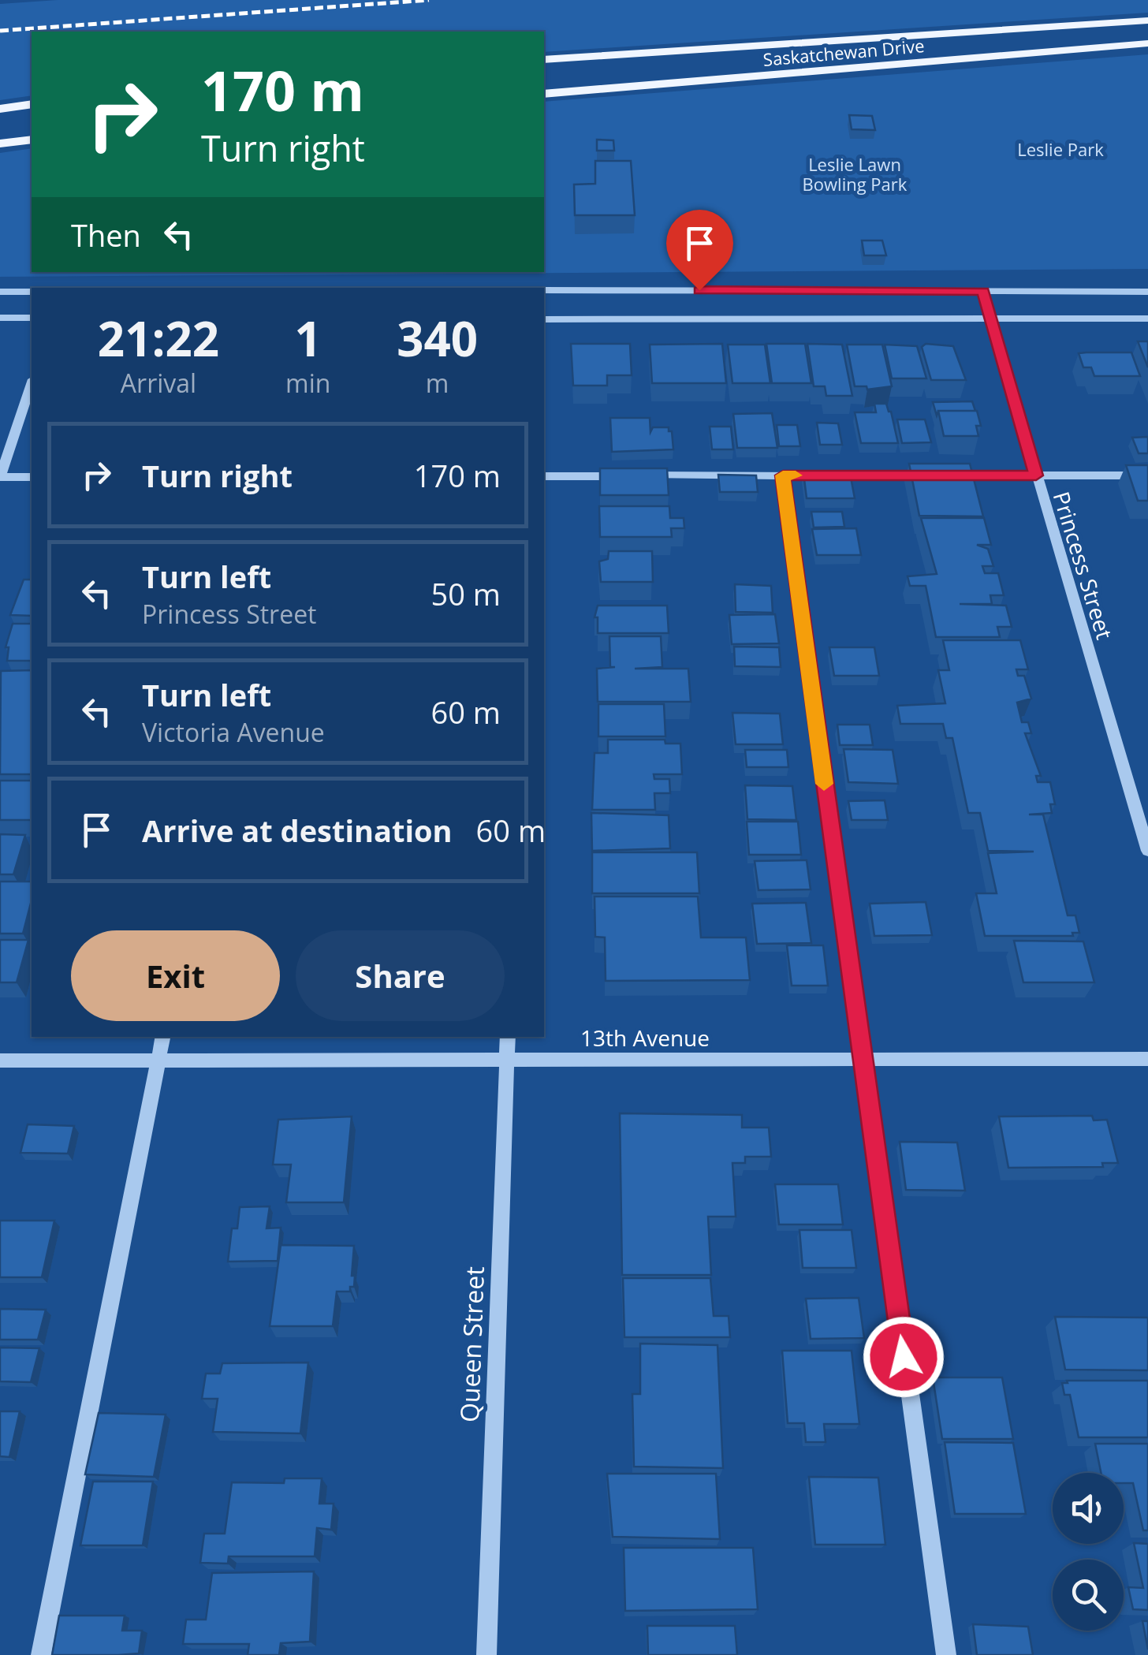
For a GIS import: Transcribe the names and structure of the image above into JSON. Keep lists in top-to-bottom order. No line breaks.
{"streets":{"main road":["Saskatchewan Drive"],"street":["Princess Street","13th Avenue","Queen Street"]},"crossings":[["13th Avenue","Queen Street"]],"parks":["Leslie Park","Leslie Lawn Bowling Park"],"page":{"turn":["170 m","Turn right"],"then":"Then","eta":["21:22","Arrival","1","min","340","m"],"list":[{"name":"Turn right","value":"170 m"},{"name":"Turn left","note":"Princess Street","value":"50 m"},{"name":"Turn left","note":"Victoria Avenue","value":"60 m"},{"name":"Arrive at destination","value":"60 m"}],"buttons":["Exit","Share"]}}
